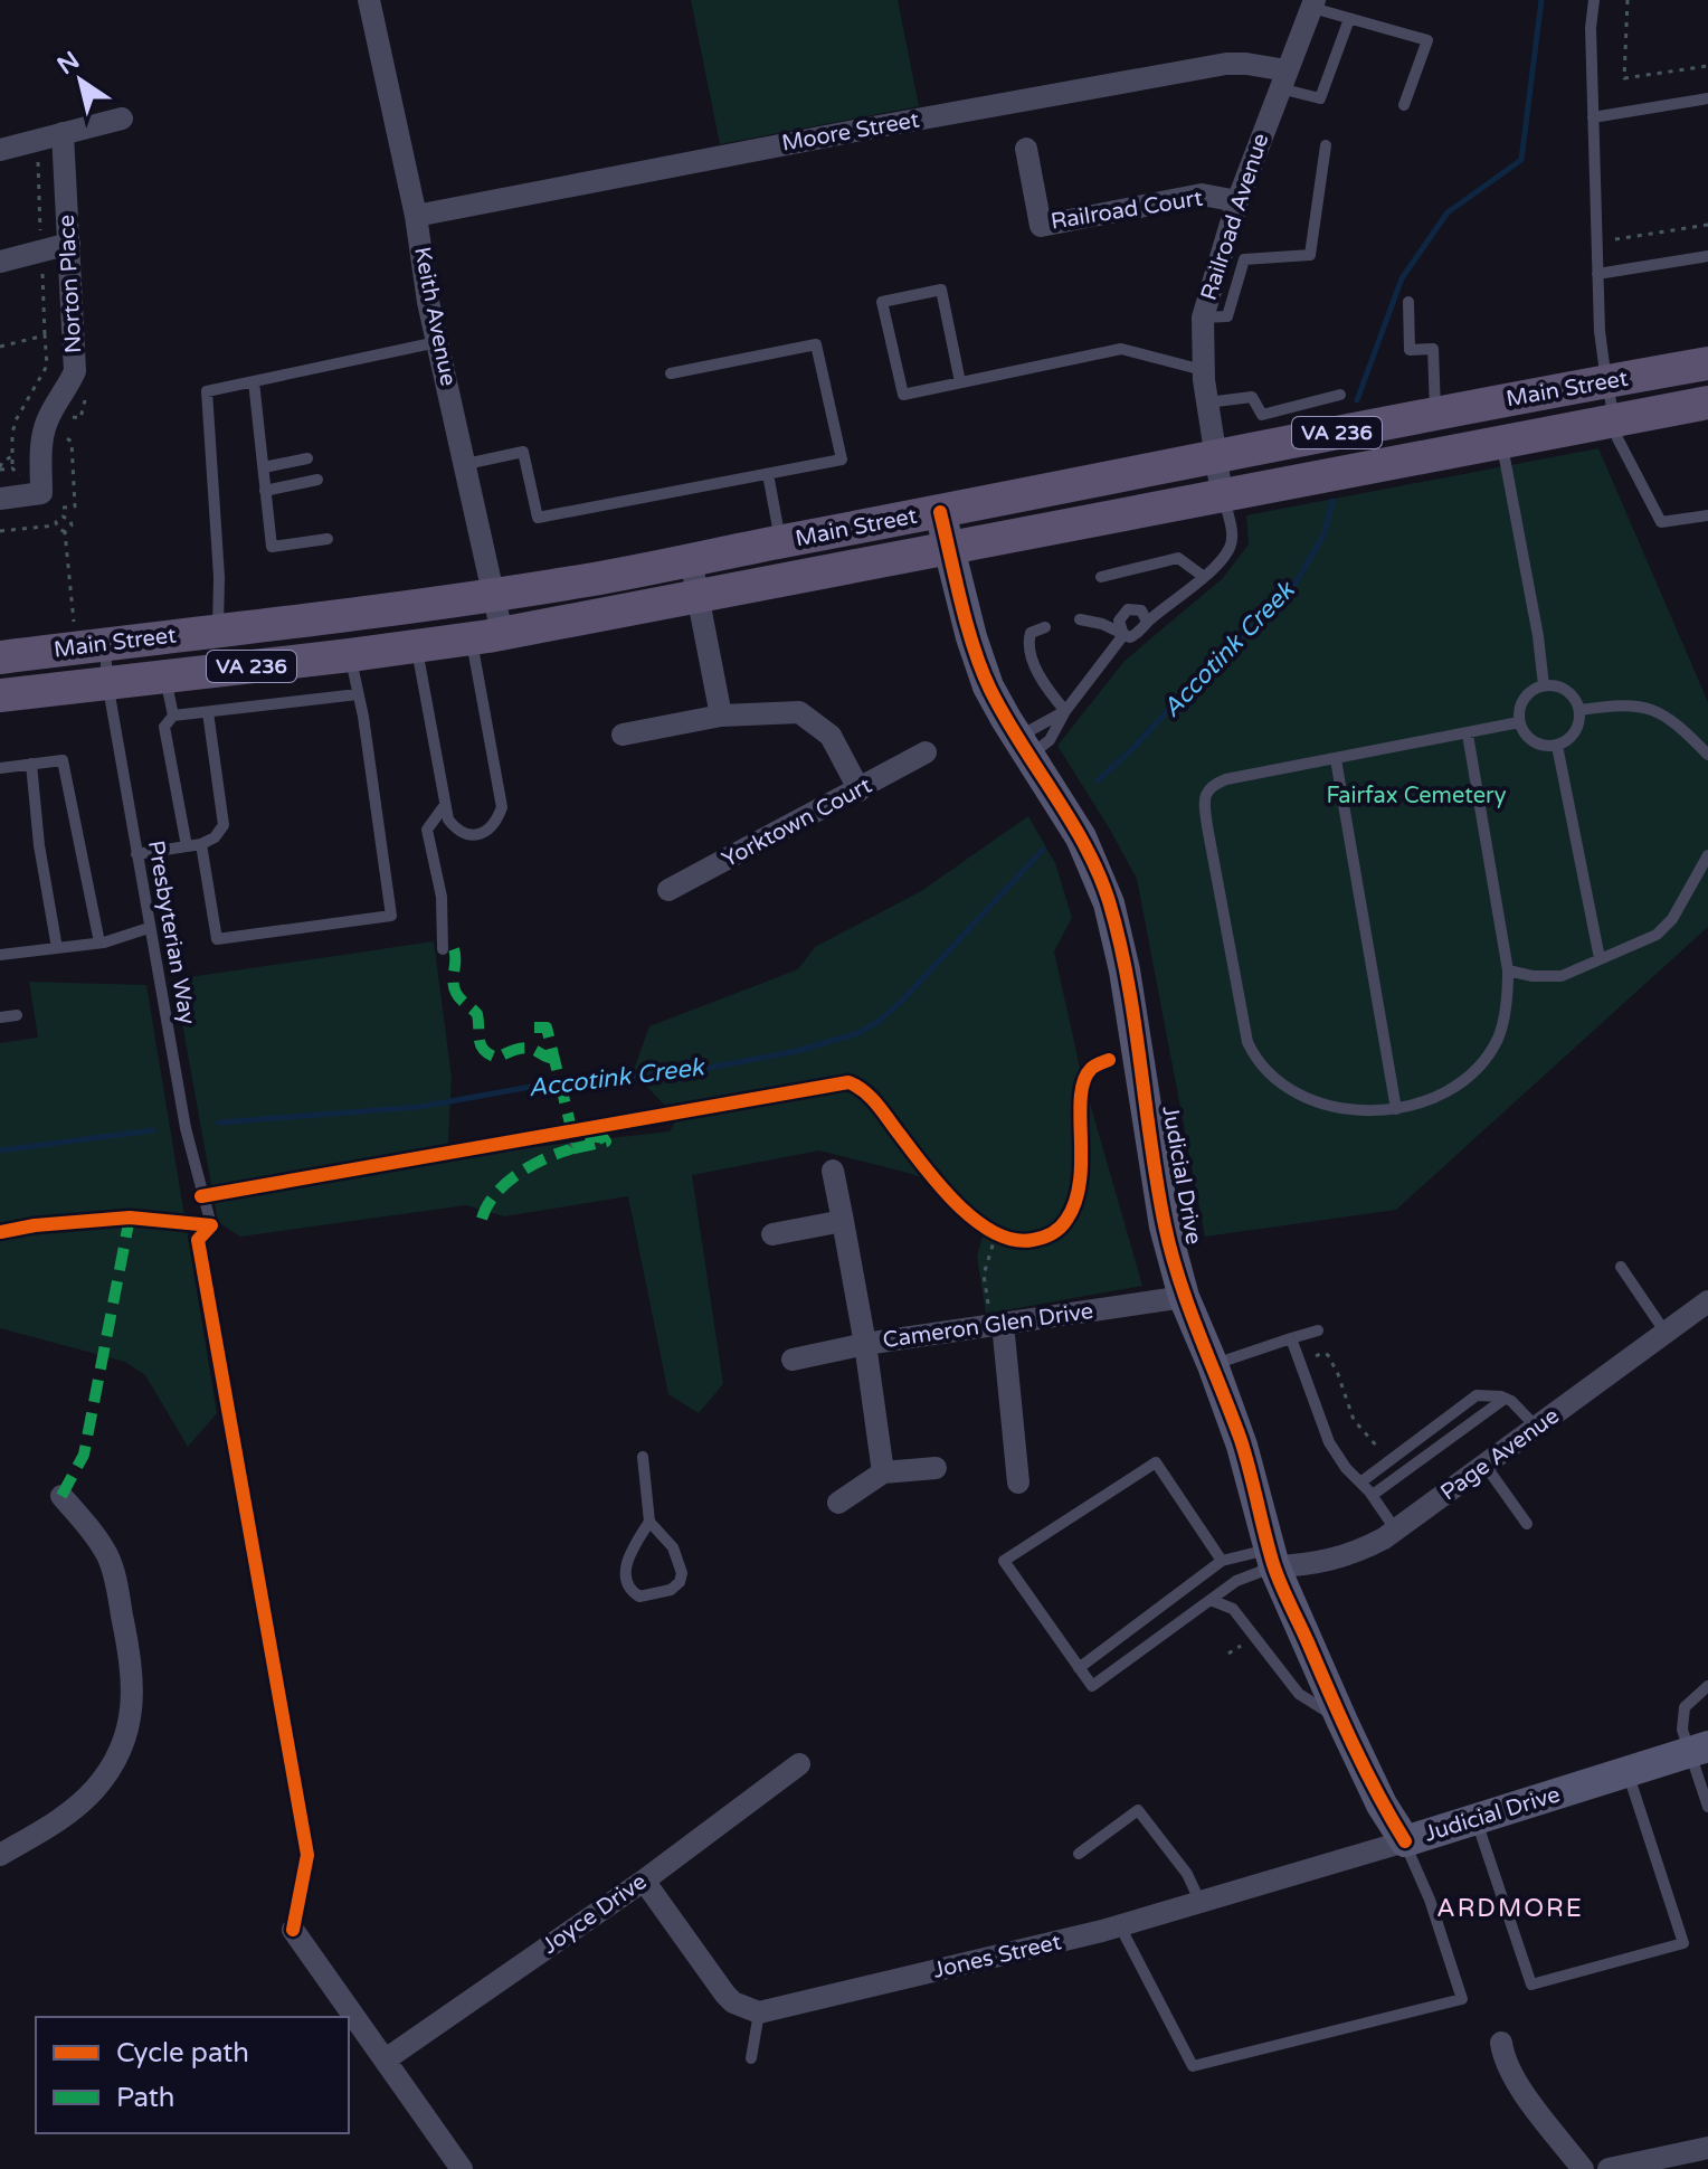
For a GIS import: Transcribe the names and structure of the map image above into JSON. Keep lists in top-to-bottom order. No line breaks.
{"streets":{"main road":["Main Street","VA 236"],"street":["Moore Street","Railroad Court","Railroad Avenue","Norton Place","Keith Avenue","Yorktown Court","Judicial Drive","Cameron Glen Drive","Page Avenue","Joyce Drive","Jones Street"],"lane":["Presbyterian Way"]},"crossings":[["Moore Street","Railroad Avenue"],["Moore Street","Keith Avenue"],["Railroad Court","Railroad Avenue"],["Railroad Avenue","Main Street"],["Keith Avenue","Main Street"],["Main Street","Presbyterian Way"],["Main Street","Judicial Drive"],["Judicial Drive","Cameron Glen Drive"],["Judicial Drive","Page Avenue"],["Judicial Drive","Jones Street"]],"districts":["ARDMORE"],"water":["Accotink Creek"],"parks":["Fairfax Cemetery"],"legend":["Cycle path","Path"],"north":"top left"}
